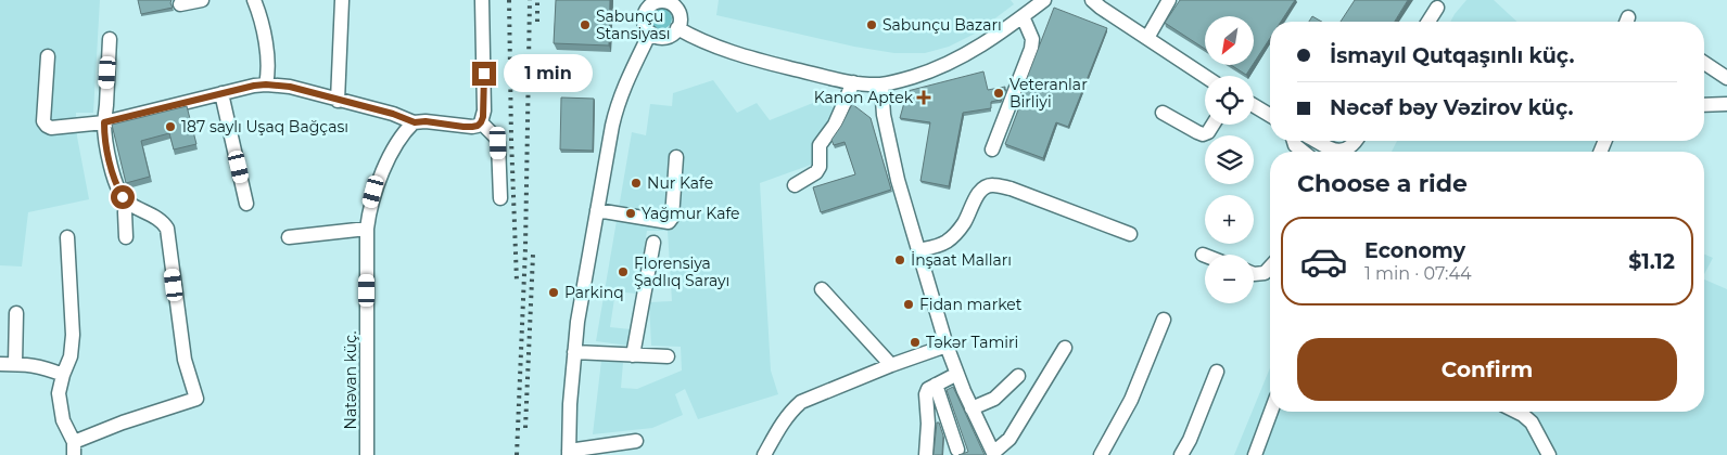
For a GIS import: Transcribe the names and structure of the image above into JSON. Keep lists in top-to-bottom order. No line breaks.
{"streets":{"street":["Natəvan küç."]},"places":{"other":["Sabunçu Stansiyası","Sabunçu Bazarı","Veteranlar Birliyi","187 saylı Uşaq Bağçası","Nur Kafe","Yağmur Kafe","İnşaat Malları","Florensiya Şadlıq Sarayı","Parkinq","Fidan market","Təkər Tamiri"],"health":["Kanon Aptek"]},"north":"bottom left","page":{"map_buttons":["+","−"],"banner":["İsmayıl Qutqaşınlı küç.","Nəcəf bəy Vəzirov küç."],"bubble":"1 min","heading":"Choose a ride","list":[{"name":"Economy","note":"1 min · 07:44","value":"$1.12"}],"buttons":"Confirm"}}
